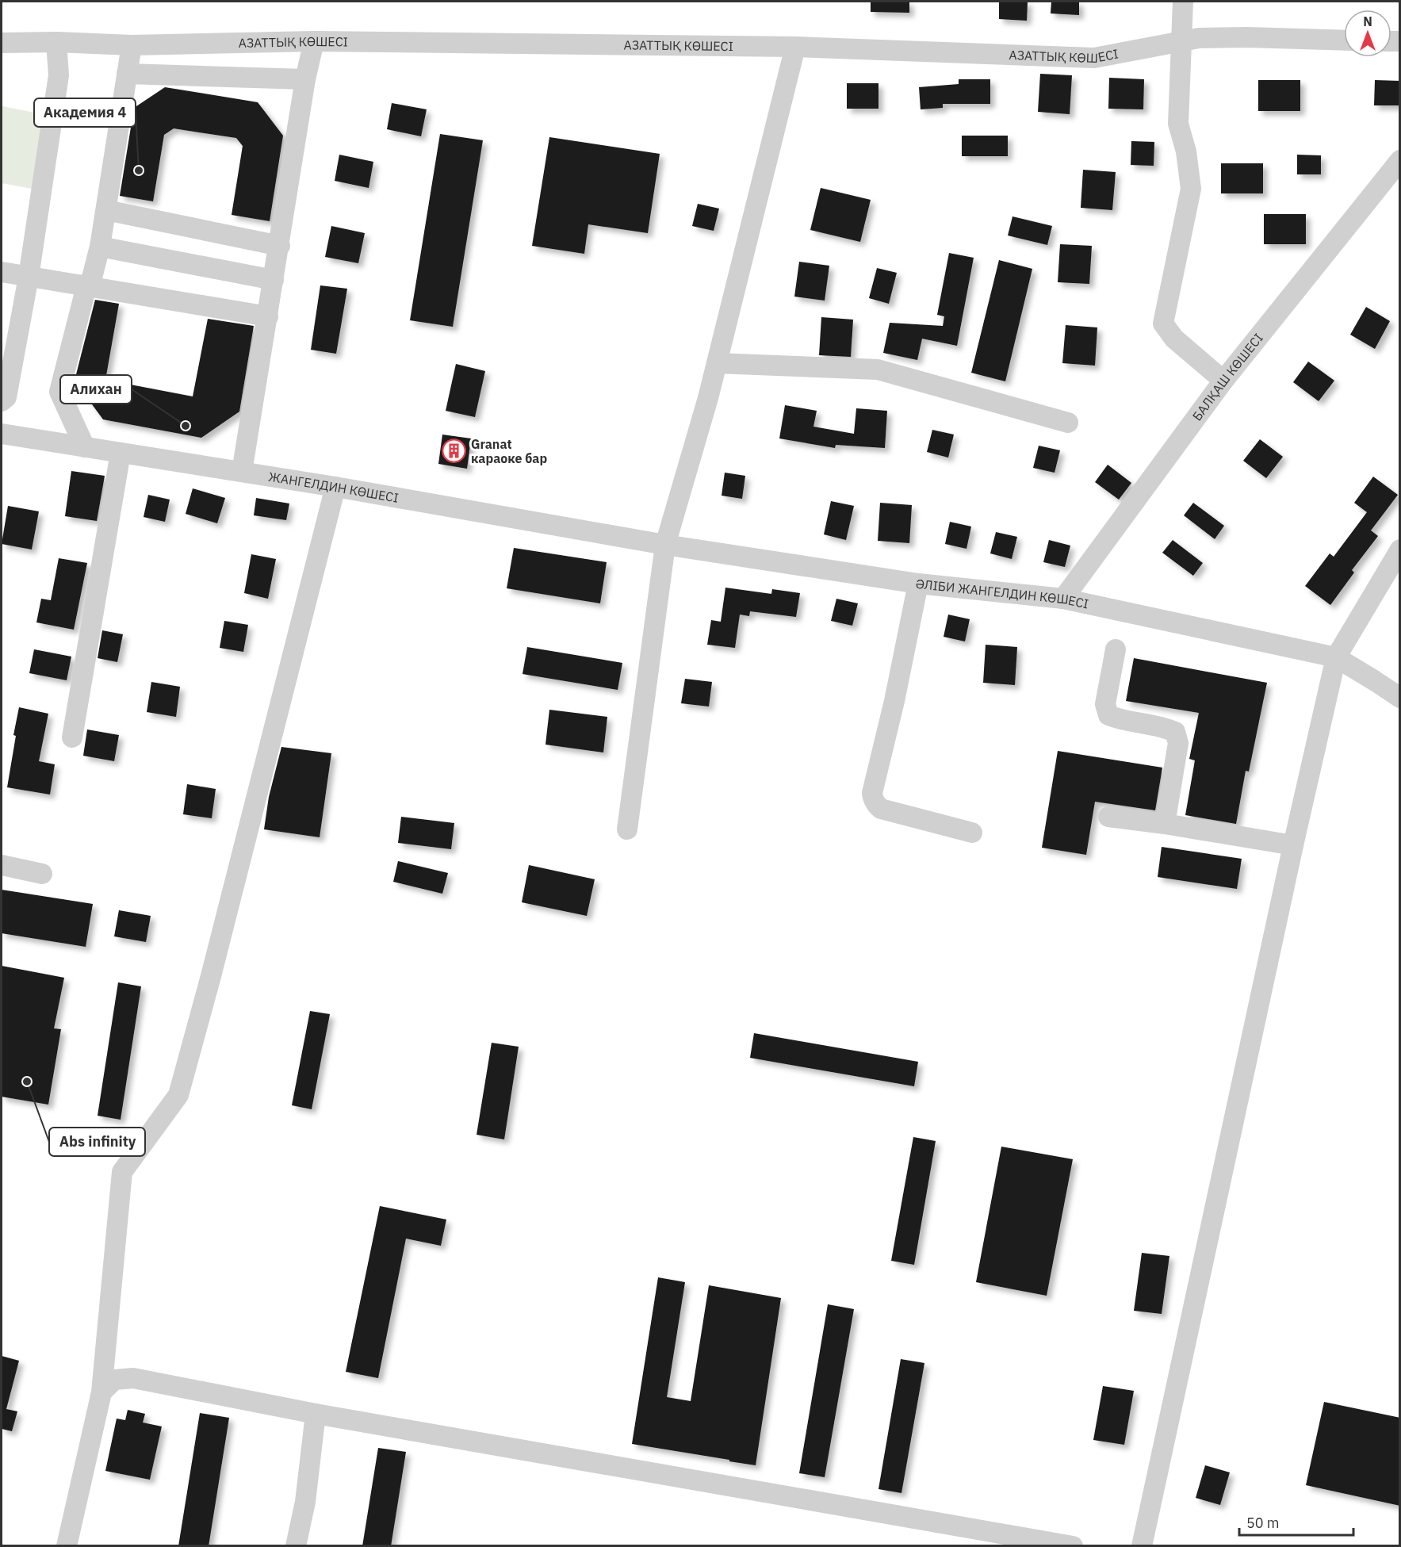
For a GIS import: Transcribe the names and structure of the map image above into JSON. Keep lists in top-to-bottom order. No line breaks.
{"streets":{"street":["АЗАТТЫҚ КӨШЕСІ","БАЛҚАШ КӨШЕСІ","ЖАНГЕЛДИН КӨШЕСІ","ӘЛІБИ ЖАНГЕЛДИН КӨШЕСІ"]},"crossings":[["БАЛҚАШ КӨШЕСІ","ӘЛІБИ ЖАНГЕЛДИН КӨШЕСІ"],["ЖАНГЕЛДИН КӨШЕСІ","ӘЛІБИ ЖАНГЕЛДИН КӨШЕСІ"]],"places":{"other":["Академия 4","Алихан","Abs infinity"],"building":["Granat караоке бар"]},"scale_bar":"50 m","north":"top"}
